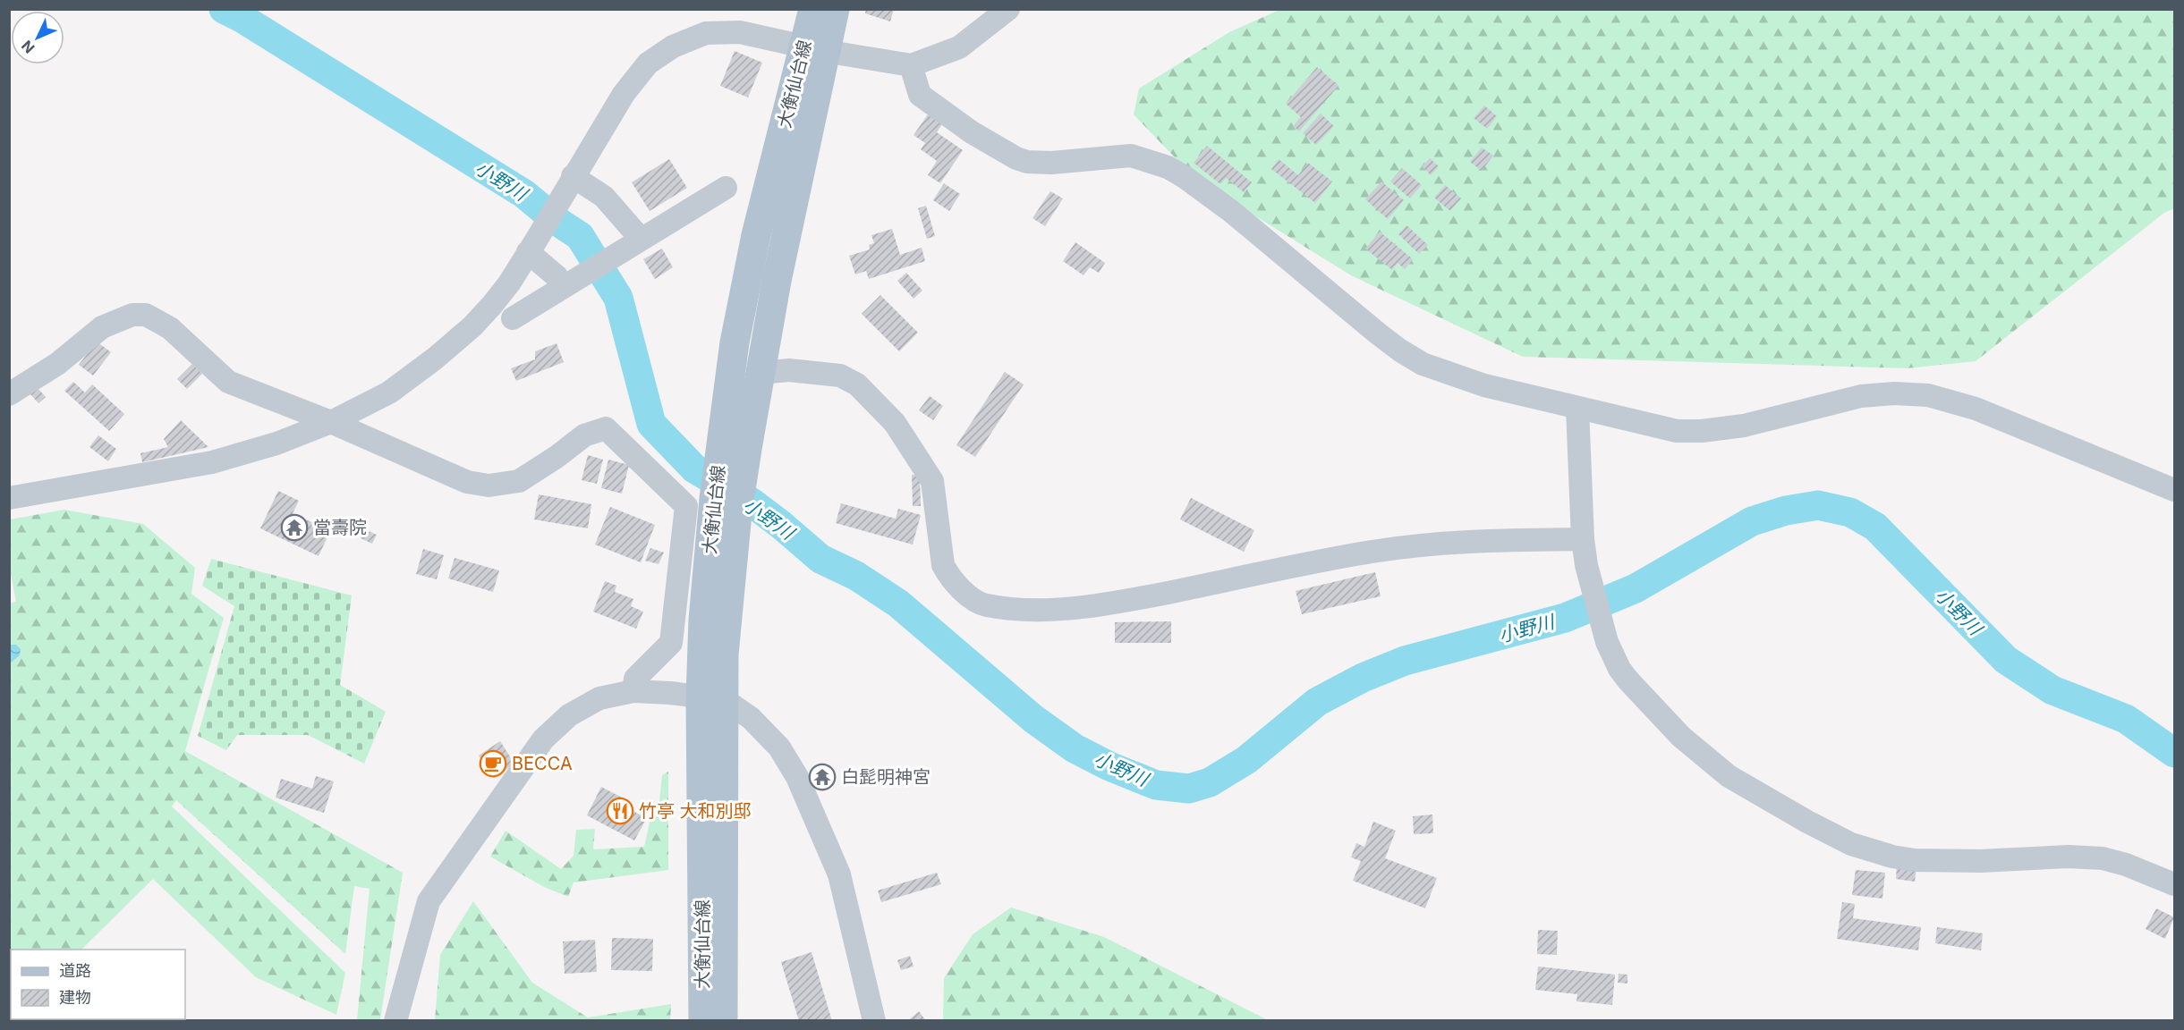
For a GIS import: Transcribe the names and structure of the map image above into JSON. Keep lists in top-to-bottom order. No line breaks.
{"streets":{"main road":["大衡仙台線"]},"water":["小野川"],"places":{"temple":["當壽院","白髭明神宮"],"cafe":["BECCA"],"restaurant":["竹亭 大和別邸"]},"legend":["道路","建物"],"north":"bottom left"}
